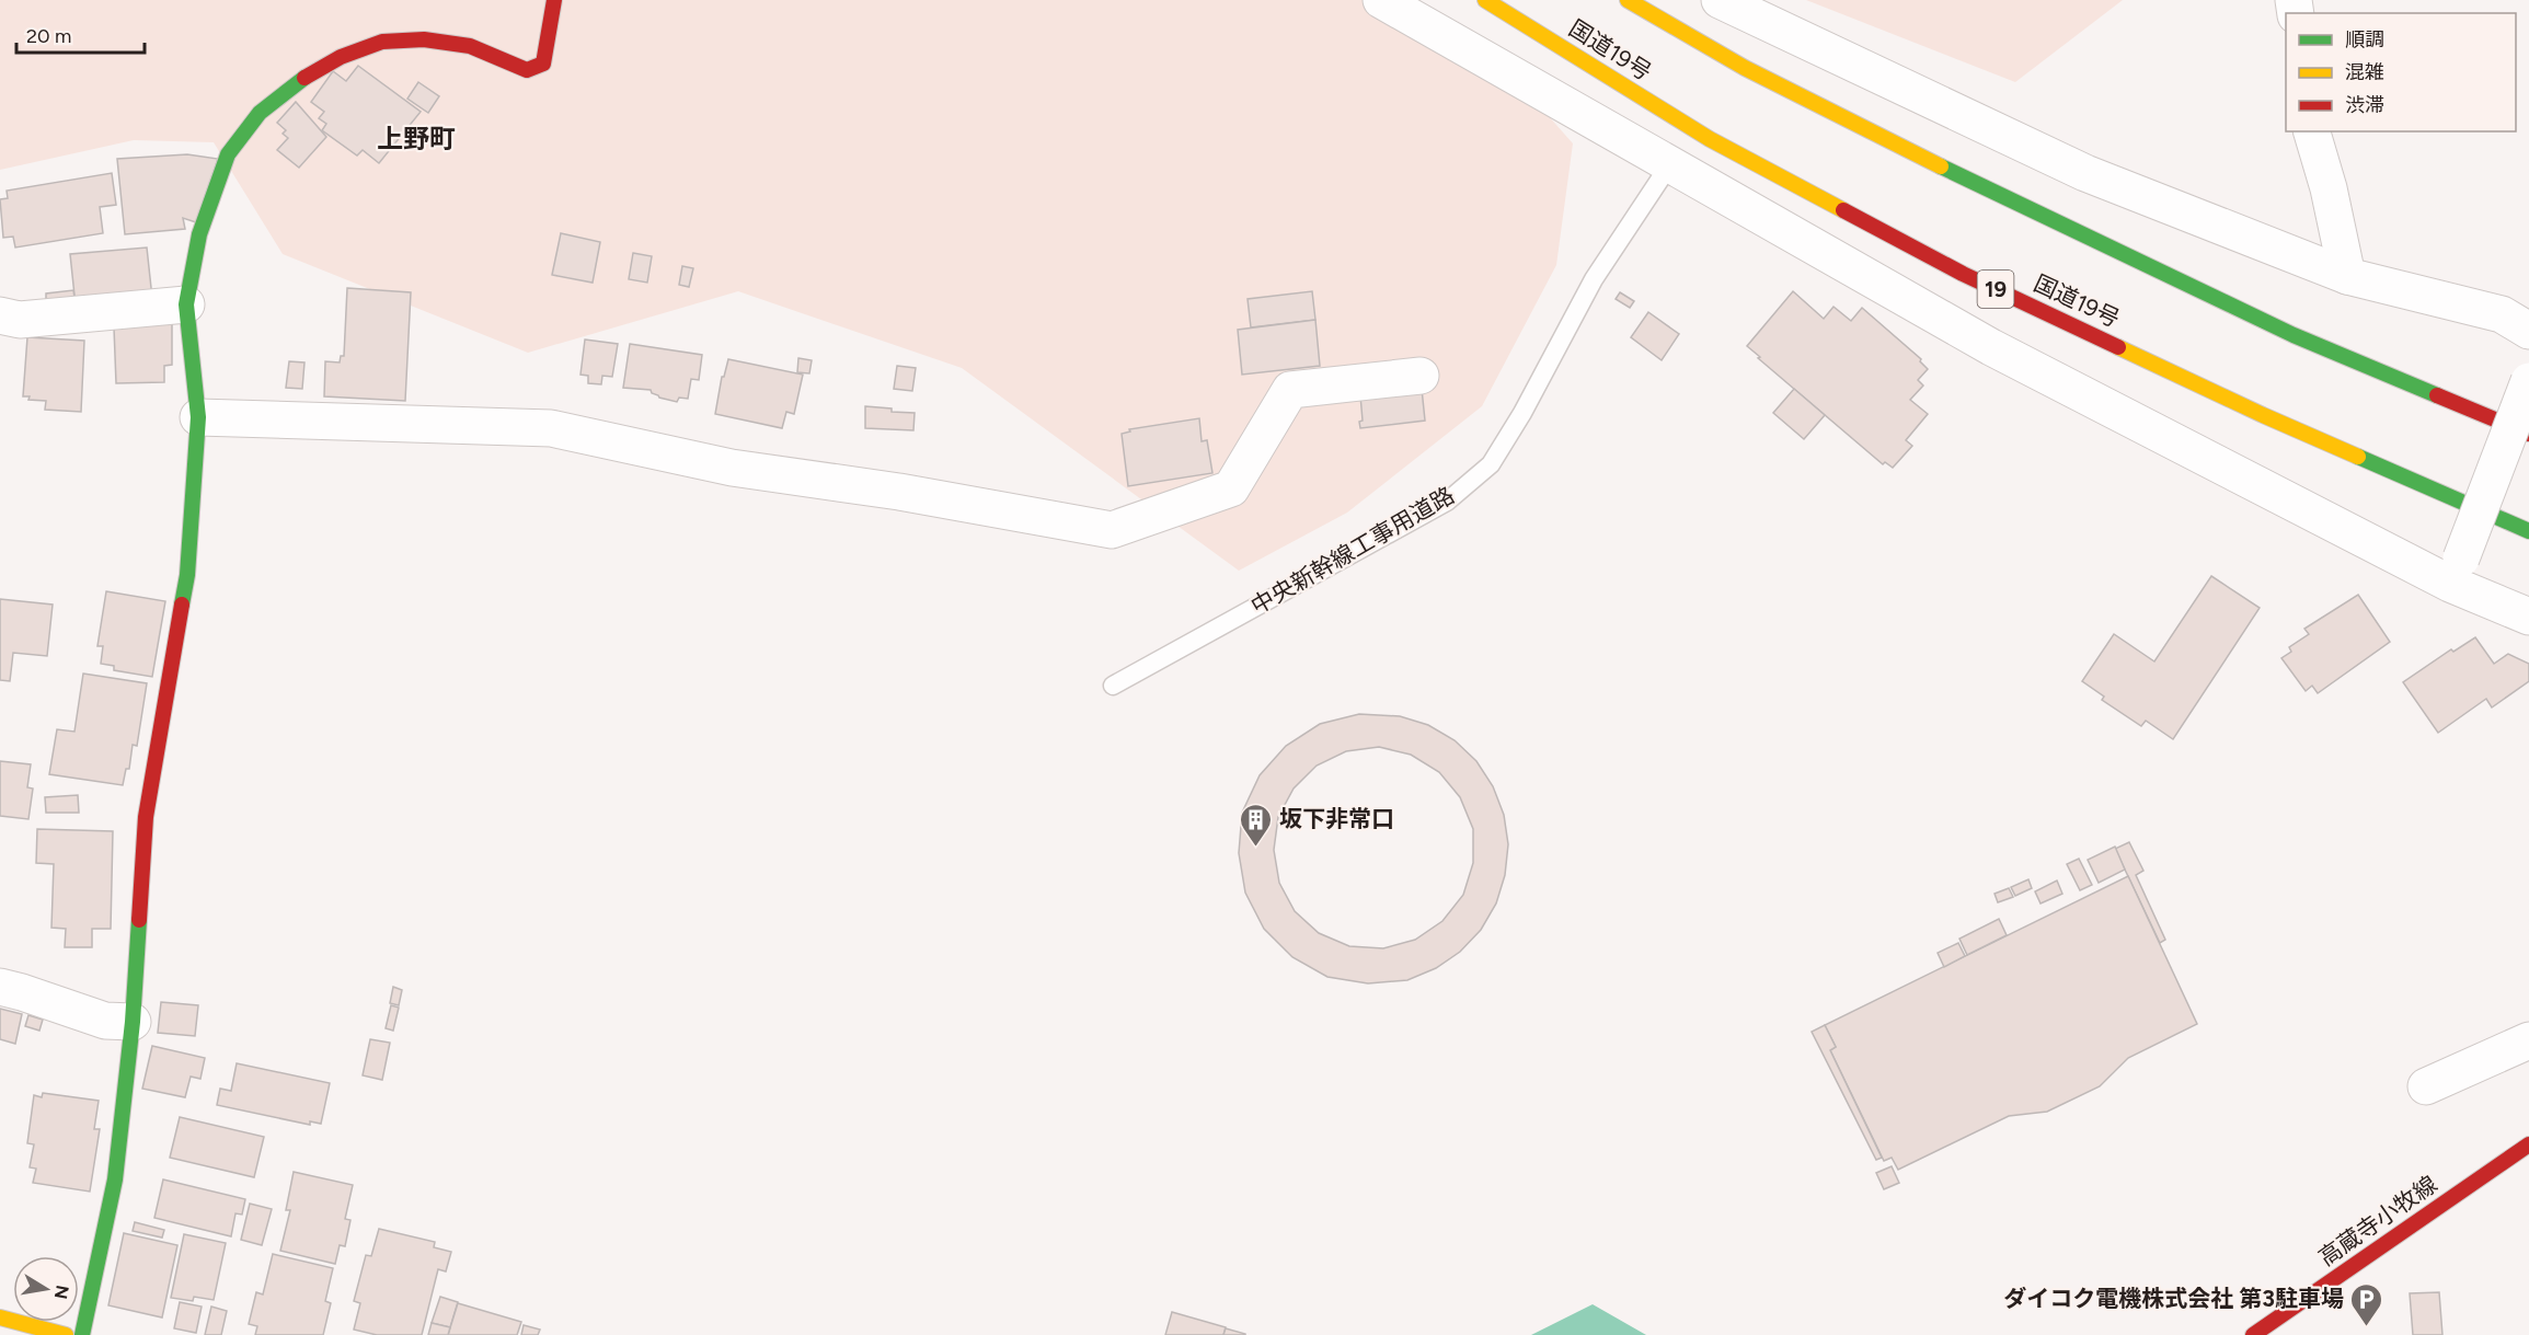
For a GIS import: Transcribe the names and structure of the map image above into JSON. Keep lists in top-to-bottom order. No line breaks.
{"streets":{"main road":["国道19号","19","高蔵寺小牧線"],"lane":["中央新幹線工事用道路"]},"districts":["上野町"],"places":{"building":["坂下非常口"],"parking":["ダイコク電機株式会社 第3駐車場"]},"legend":["順調","混雑","渋滞"],"scale_bar":"20 m","north":"right"}
